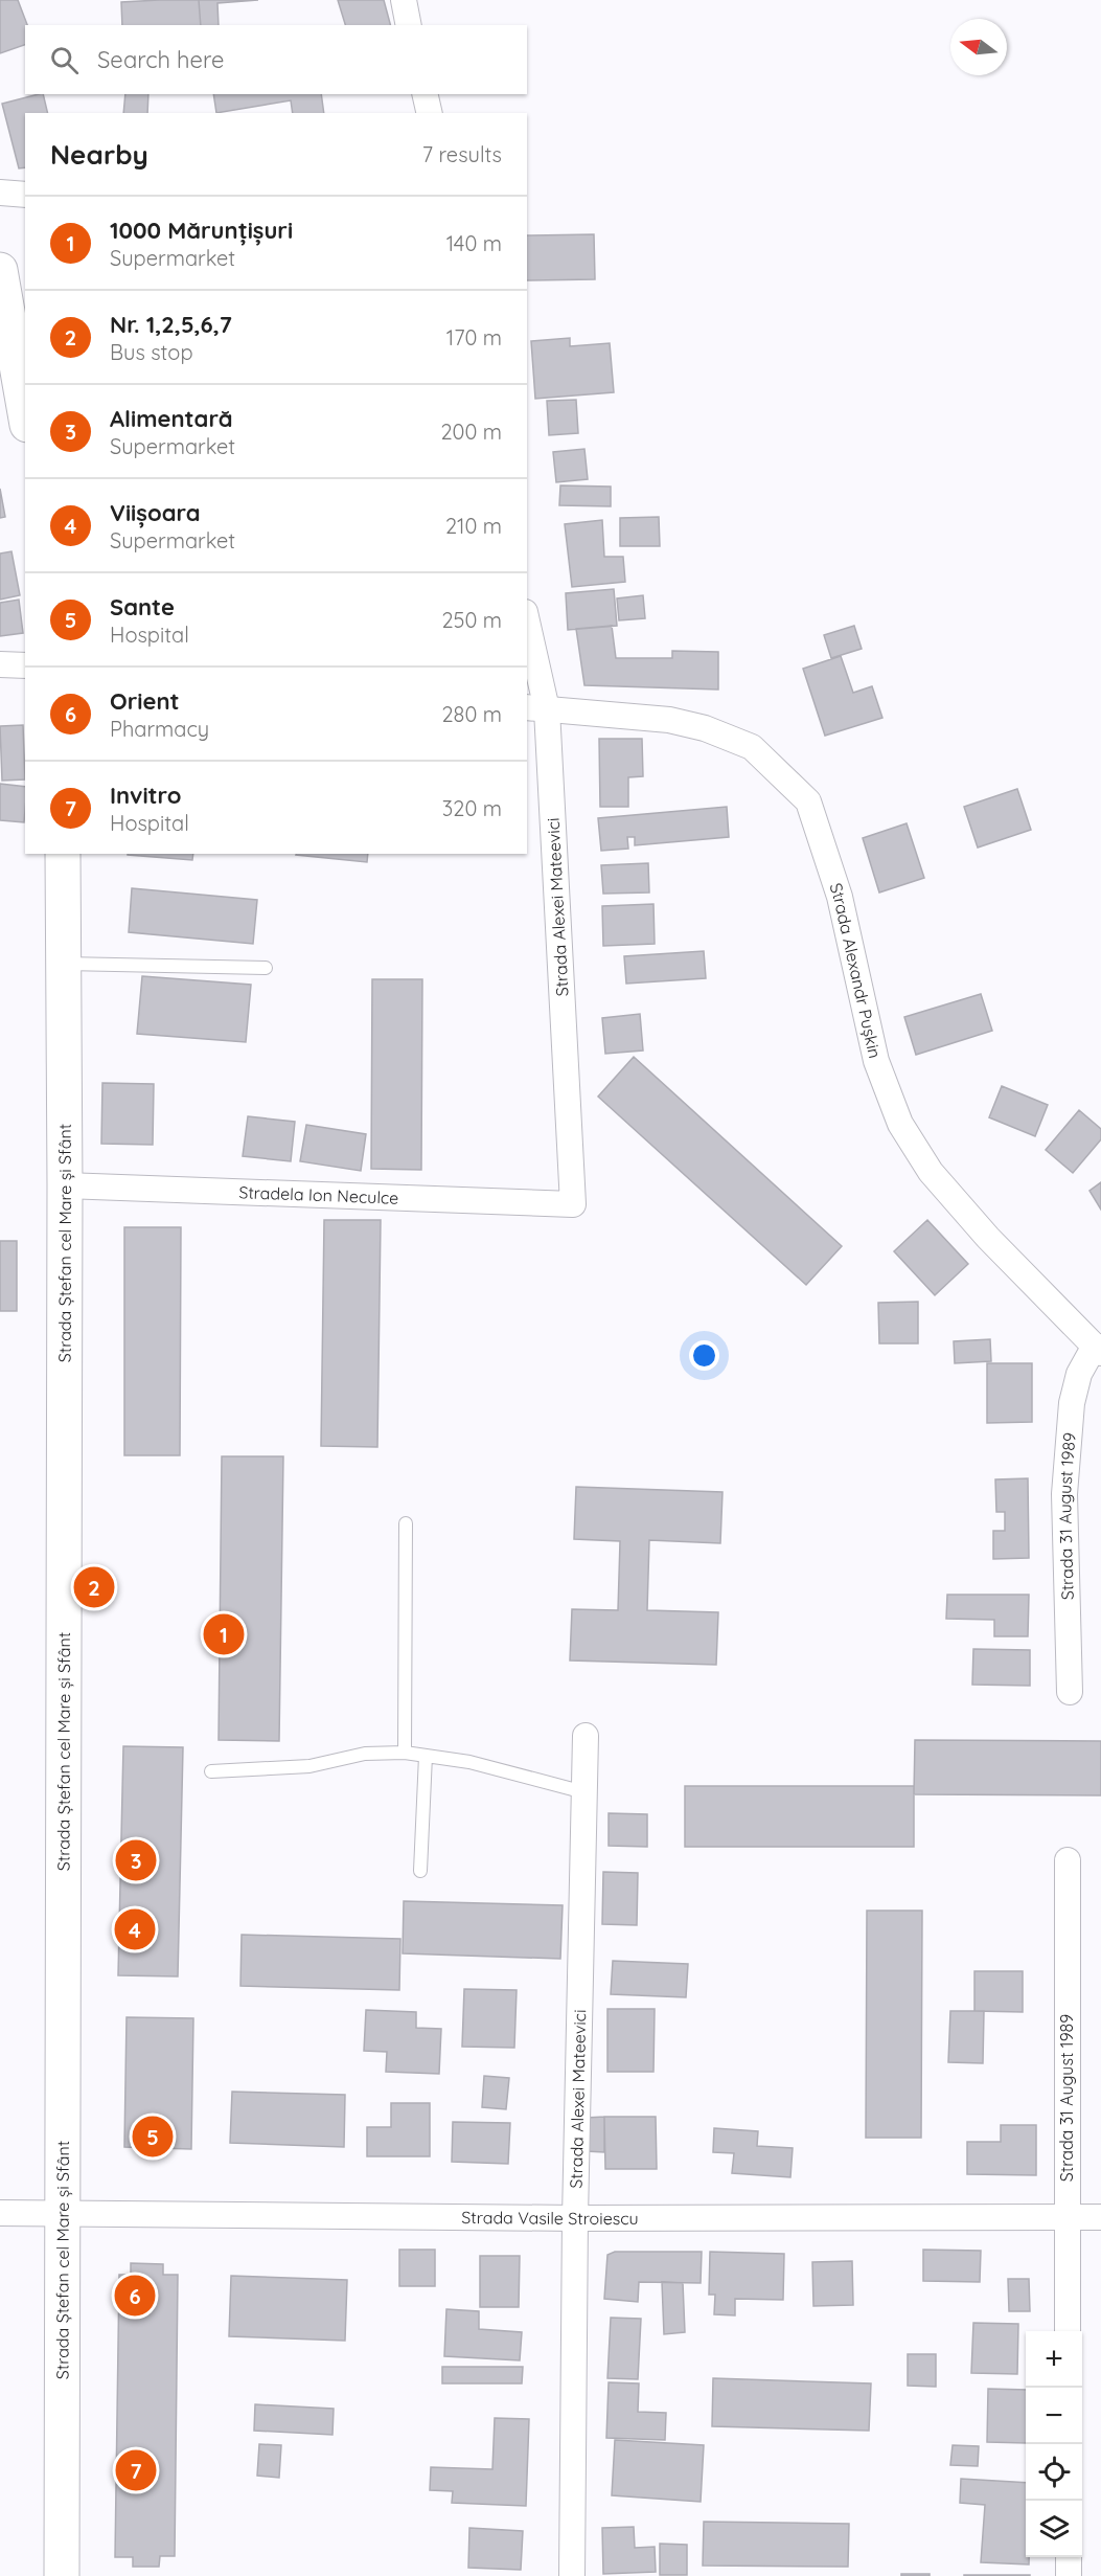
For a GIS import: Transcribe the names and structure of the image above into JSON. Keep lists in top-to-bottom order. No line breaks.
{"streets":{"main road":["Strada Ștefan cel Mare și Sfânt"],"street":["Strada Alexei Mateevici","Strada Alexandr Pușkin","Stradela Ion Neculce","Strada 31 August 1989","Strada Vasile Stroiescu"]},"crossings":[["Strada Alexei Mateevici","Strada Alexandr Pușkin"],["Strada Alexei Mateevici","Stradela Ion Neculce"],["Strada Alexei Mateevici","Strada Vasile Stroiescu"],["Strada Alexandr Pușkin","Strada 31 August 1989"],["Stradela Ion Neculce","Strada Ștefan cel Mare și Sfânt"],["Strada Ștefan cel Mare și Sfânt","Strada Vasile Stroiescu"],["Strada 31 August 1989","Strada Vasile Stroiescu"]],"north":"left","page":{"search":"Search here","heading":["Nearby","7 results"],"list":[{"mark":"1","name":"1000 Mărunțișuri","note":"Supermarket","value":"140 m"},{"mark":"2","name":"Nr. 1,2,5,6,7","note":"Bus stop","value":"170 m"},{"mark":"3","name":"Alimentară","note":"Supermarket","value":"200 m"},{"mark":"4","name":"Viișoara","note":"Supermarket","value":"210 m"},{"mark":"5","name":"Sante","note":"Hospital","value":"250 m"},{"mark":"6","name":"Orient","note":"Pharmacy","value":"280 m"},{"mark":"7","name":"Invitro","note":"Hospital","value":"320 m"}],"pins":["2","1","3","4","5","6","7"],"map_buttons":["+","−"]}}
